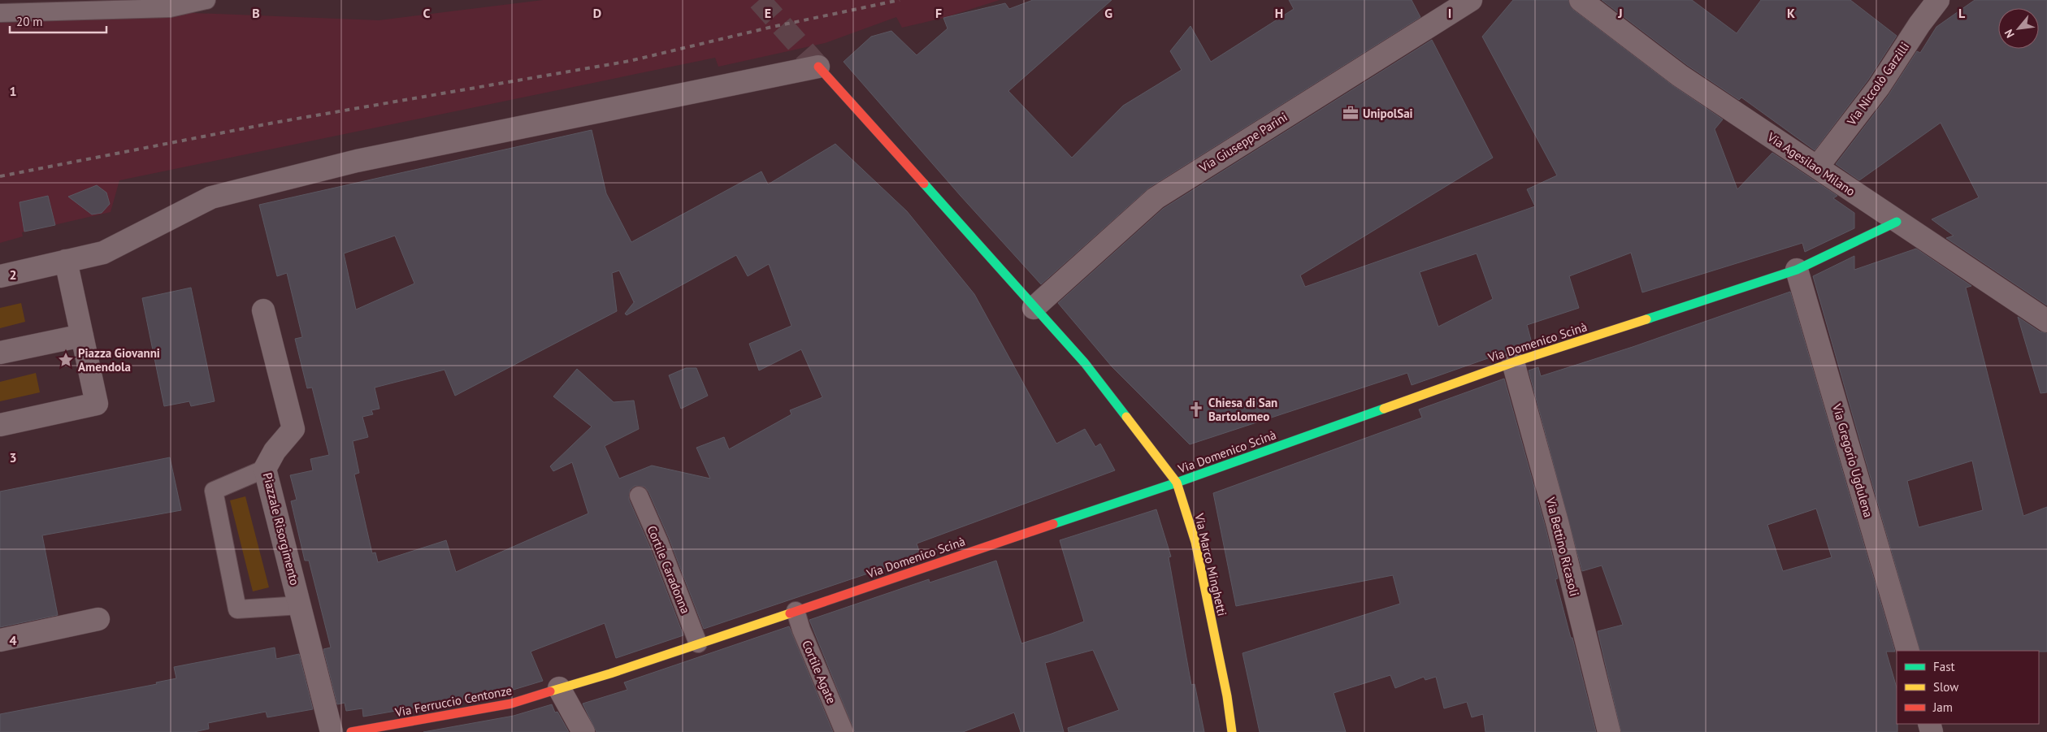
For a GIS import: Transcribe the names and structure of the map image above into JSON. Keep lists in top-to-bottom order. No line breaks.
{"streets":{"street":["Via Niccolò Garzilli","Via Giuseppe Parini","Via Agesilao Milano","Via Domenico Scinà","Via Gregorio Ugdulena","Piazzale Risorgimento","Via Bettino Ricasoli","Via Marco Minghetti","Via Ferruccio Centonze"],"lane":["Cortile Caradonna","Cortile Agate"]},"crossings":[["Via Niccolò Garzilli","Via Agesilao Milano"],["Via Giuseppe Parini","Via Marco Minghetti"],["Via Agesilao Milano","Via Domenico Scinà"],["Via Domenico Scinà","Via Gregorio Ugdulena"],["Via Domenico Scinà","Via Bettino Ricasoli"],["Via Domenico Scinà","Via Marco Minghetti"],["Via Domenico Scinà","Cortile Caradonna"],["Via Domenico Scinà","Cortile Agate"],["Via Domenico Scinà","Via Ferruccio Centonze"]],"places":{"office":["UnipolSai"],"place":["Piazza Giovanni Amendola"],"church":["Chiesa di San Bartolomeo"]},"legend":["Fast","Slow","Jam"],"scale_bar":"20 m","north":"bottom left","grid":{"columns":["B","C","D","E","F","G","H","I","J","K","L"],"rows":["1","2","3","4"]}}
